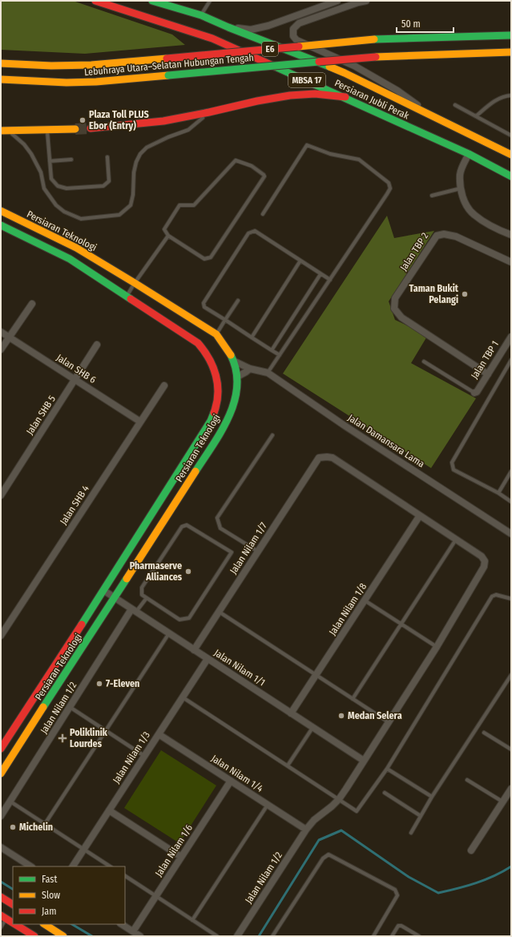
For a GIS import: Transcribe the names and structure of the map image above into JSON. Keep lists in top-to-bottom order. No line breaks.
{"streets":{"main road":["E6","Lebuhraya Utara–Selatan Hubungan Tengah","MBSA 17","Persiaran Jubli Perak","Persiaran Teknologi"],"street":["Jalan TBP 2","Jalan TBP 1","Jalan SHB 6","Jalan SHB 5","Jalan Damansara Lama","Jalan SHB 4","Jalan Nilam 1/7","Jalan Nilam 1/8","Jalan Nilam 1/1","Jalan Nilam 1/2","Jalan Nilam 1/3","Jalan Nilam 1/4","Jalan Nilam 1/6"]},"crossings":[["Persiaran Teknologi","Jalan Damansara Lama"],["Persiaran Teknologi","Jalan Nilam 1/1"],["Jalan TBP 2","Jalan TBP 1"],["Jalan SHB 6","Jalan SHB 5"],["Jalan SHB 6","Jalan SHB 4"],["Jalan Nilam 1/7","Jalan Nilam 1/1"],["Jalan Nilam 1/7","Jalan Nilam 1/2"],["Jalan Nilam 1/8","Jalan Nilam 1/1"],["Jalan Nilam 1/8","Jalan Nilam 1/2"],["Jalan Nilam 1/1","Jalan Nilam 1/2"],["Jalan Nilam 1/1","Jalan Nilam 1/3"],["Jalan Nilam 1/2","Jalan Nilam 1/4"],["Jalan Nilam 1/3","Jalan Nilam 1/4"],["Jalan Nilam 1/4","Jalan Nilam 1/6"]],"places":{"other":["Plaza Toll PLUS Ebor (Entry)","Taman Bukit Pelangi","Pharmaserve Alliances","7-Eleven","Medan Selera","Michelin"],"health":["Poliklinik Lourdes"]},"legend":["Fast","Slow","Jam"],"scale_bar":"50 m"}
